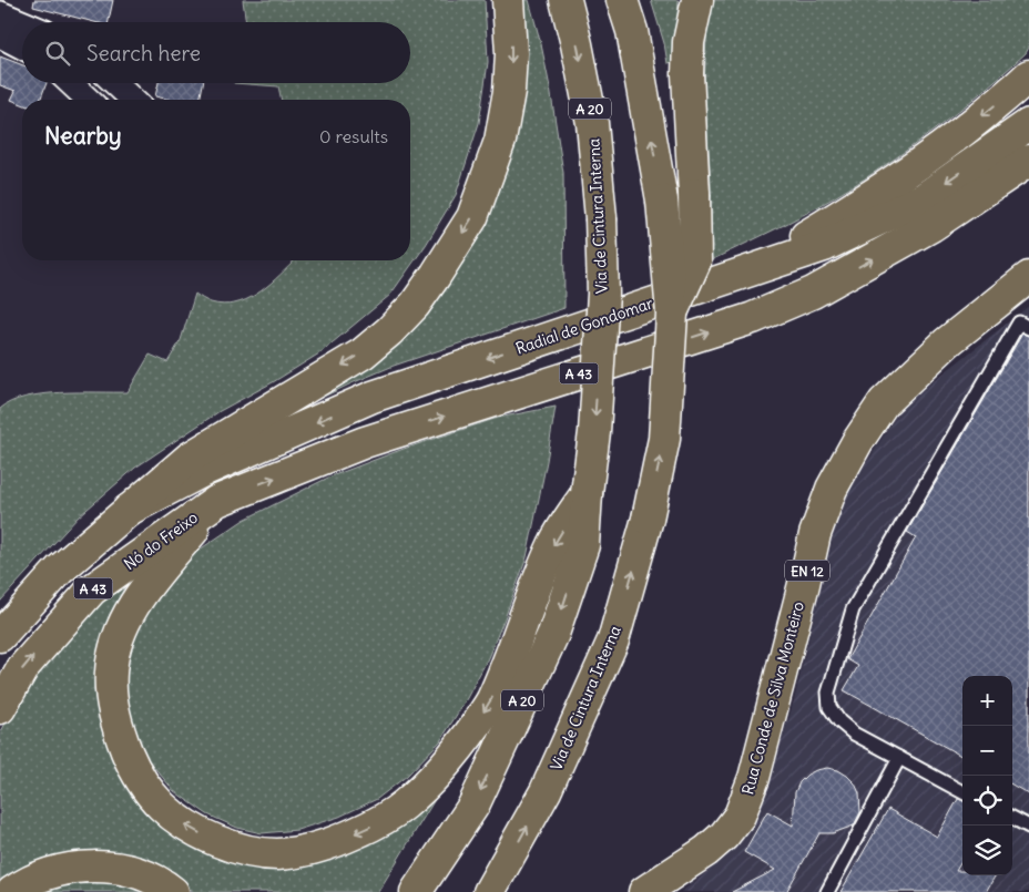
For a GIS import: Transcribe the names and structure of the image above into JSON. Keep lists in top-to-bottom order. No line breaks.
{"streets":{"main road":["A 20","Via de Cintura Interna","Radial de Gondomar","A 43","Nó do Freixo","EN 12","Rua Conde de Silva Monteiro"]},"crossings":[["Radial de Gondomar","A 43"],["A 43","Nó do Freixo"]],"page":{"search":"Search here","heading":["Nearby","0 results"],"map_buttons":["+","−"]}}
